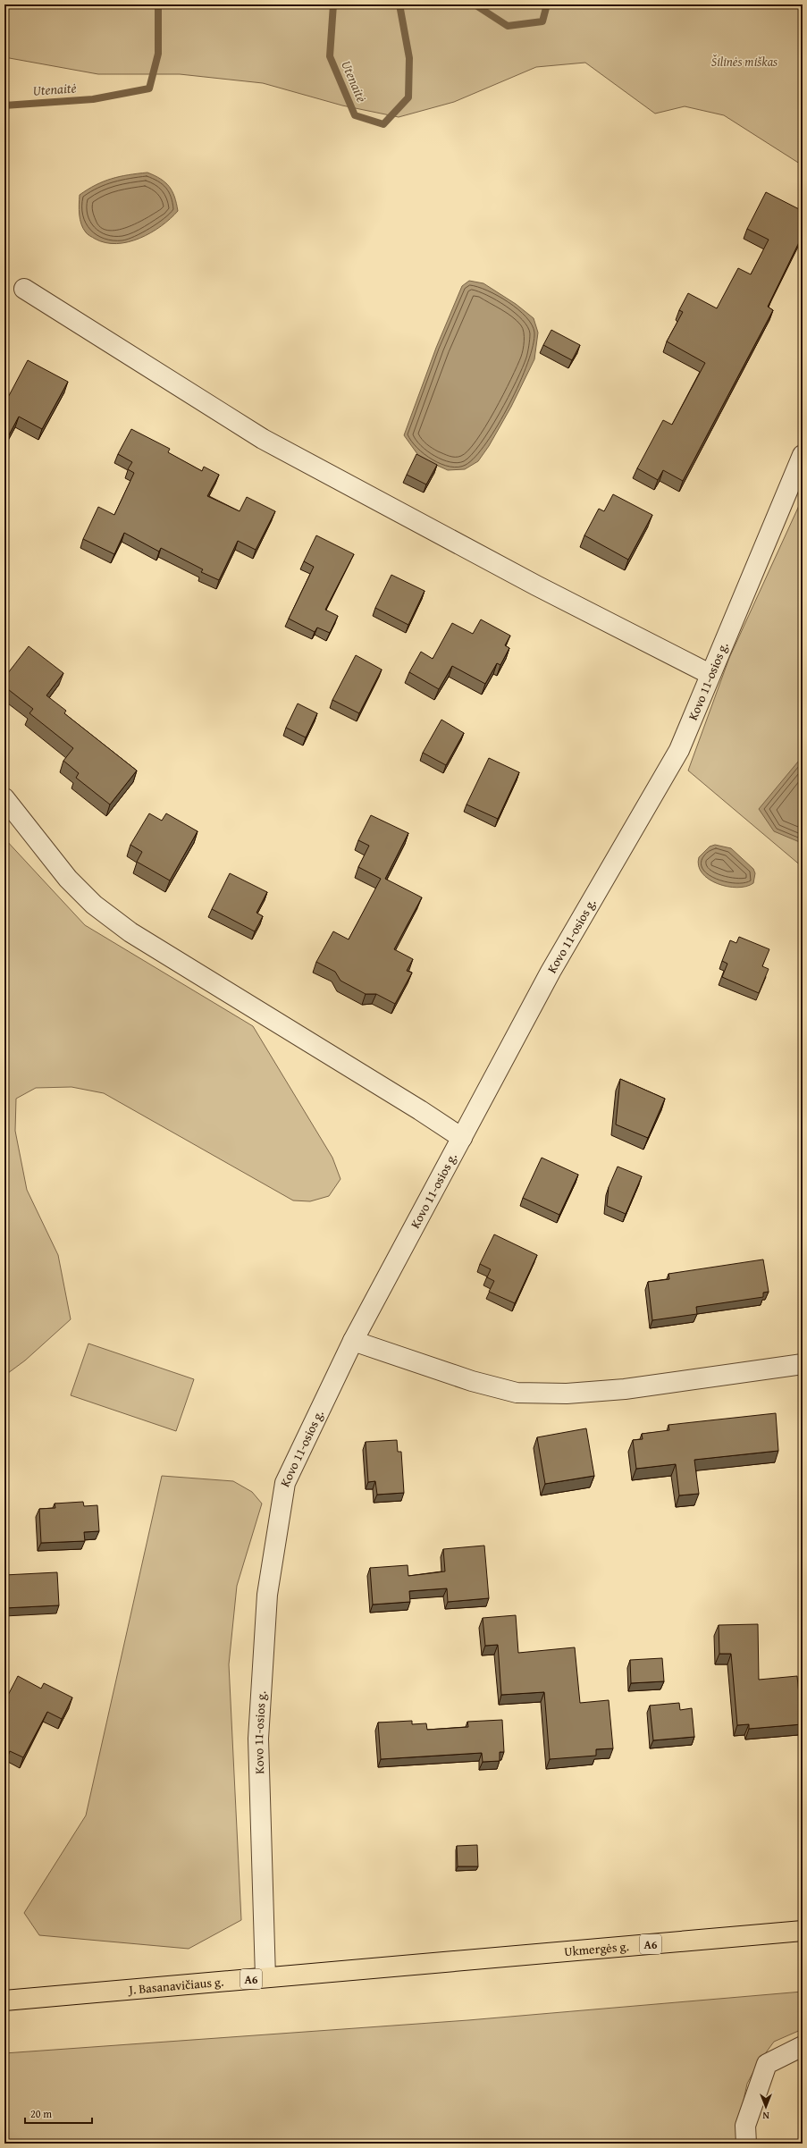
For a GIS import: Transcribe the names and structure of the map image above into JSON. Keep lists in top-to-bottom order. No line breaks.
{"streets":{"highway":["A6","Ukmergės g.","J. Basanavičiaus g."],"street":["Kovo 11-osios g."]},"crossings":[["Kovo 11-osios g.","J. Basanavičiaus g."],["Ukmergės g.","J. Basanavičiaus g."]],"water":["Utenaitė"],"parks":["Šilinės miškas"],"scale_bar":"20 m","north":"bottom"}
